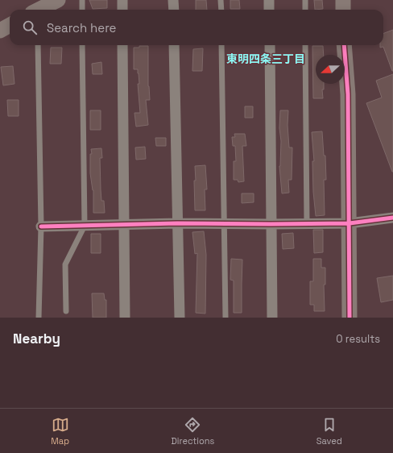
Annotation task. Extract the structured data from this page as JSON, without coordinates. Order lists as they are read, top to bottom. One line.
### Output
{"districts":["東明四条三丁目"],"north":"left","page":{"search":"Search here","heading":["Nearby","0 results"],"nav":["Map","Directions","Saved"]}}
